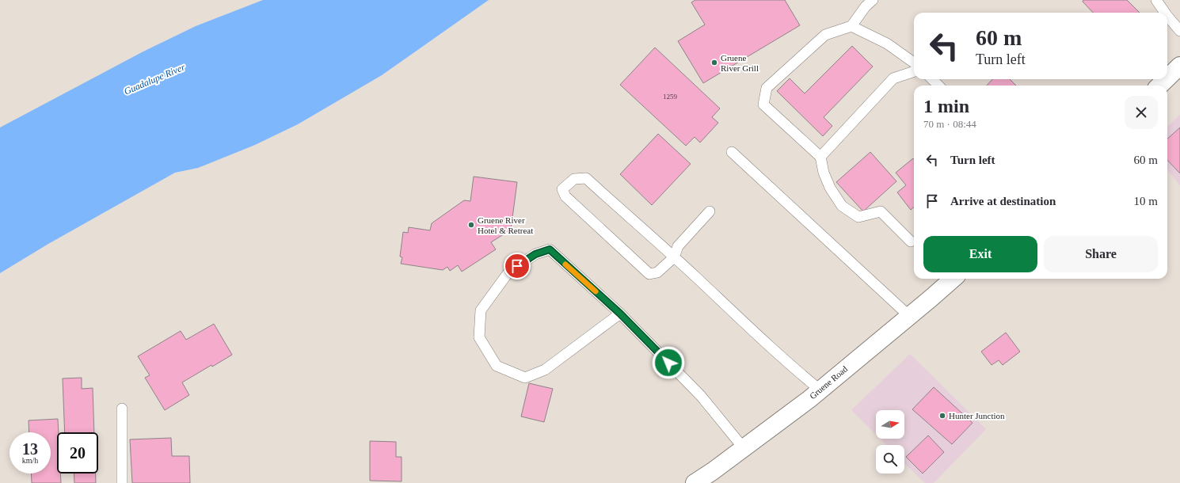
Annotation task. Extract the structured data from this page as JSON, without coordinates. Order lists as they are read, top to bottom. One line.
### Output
{"streets":{"street":["Gruene Road"]},"water":["Guadalupe River"],"places":["Gruene River Grill","Gruene River Hotel & Retreat","Hunter Junction"],"house_numbers":["1259"],"north":"right","page":{"turn":["60 m","Turn left"],"heading":["1 min","70 m · 08:44"],"list":[{"name":"Turn left","value":"60 m"},{"name":"Arrive at destination","value":"10 m"}],"buttons":["Exit","Share"],"speed":"13 km/h","limit":"20"}}
